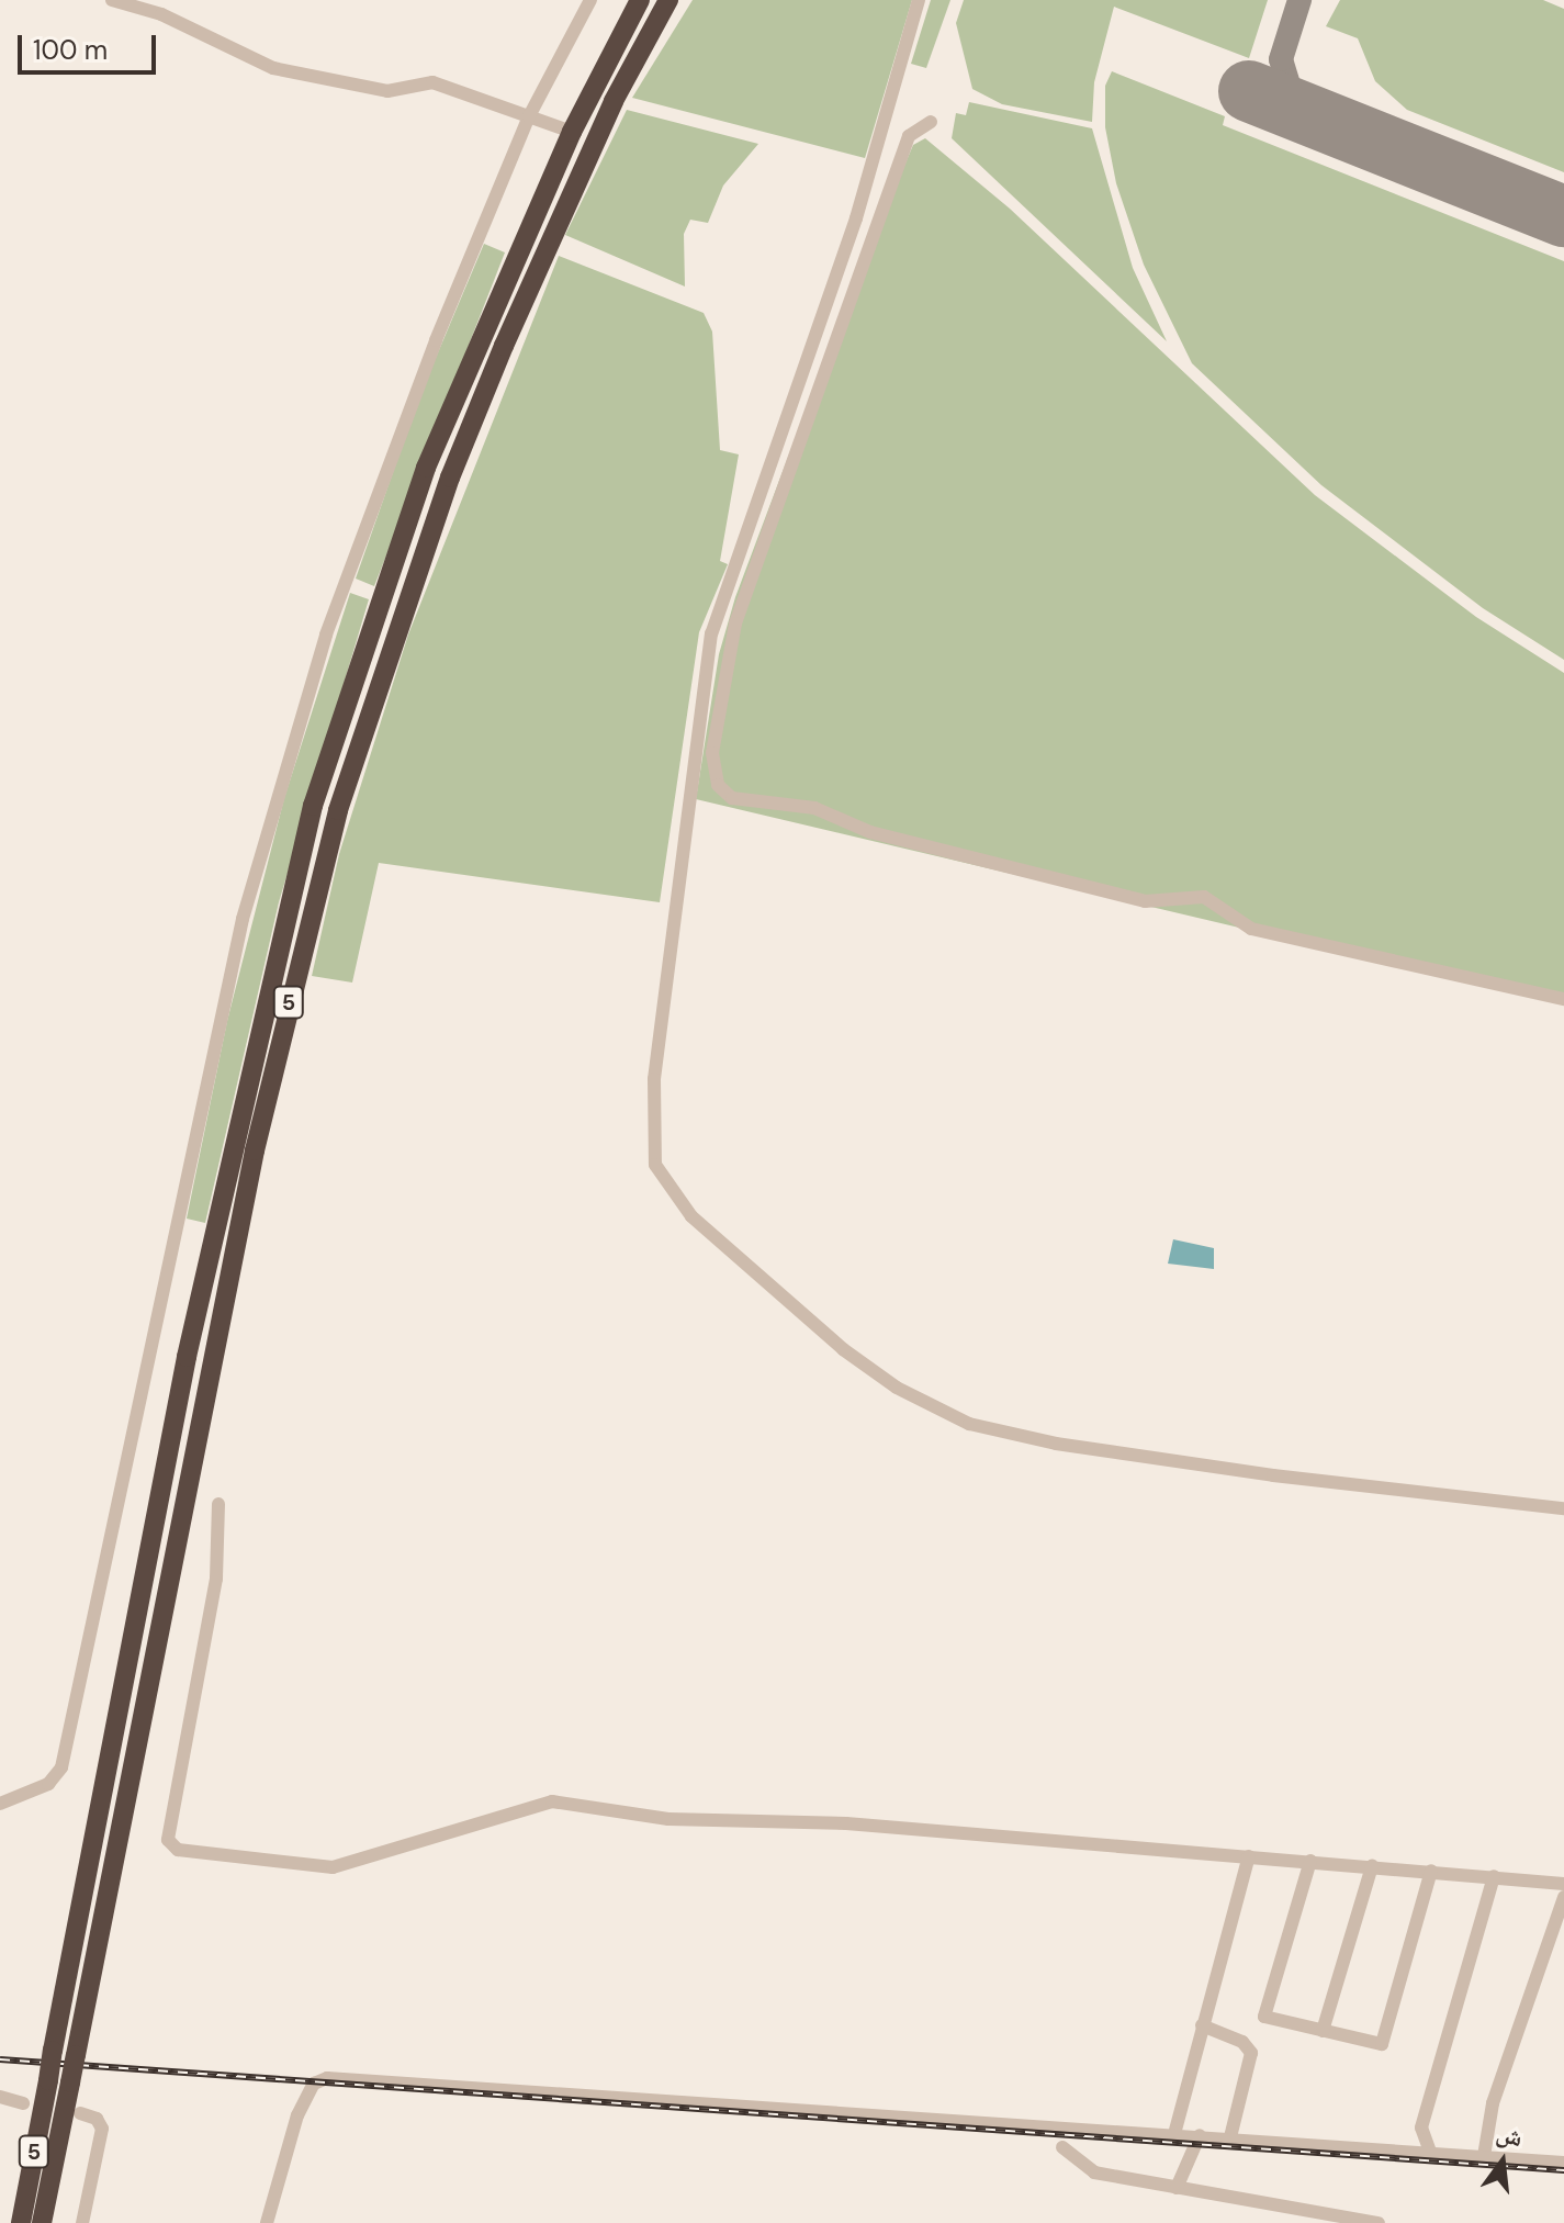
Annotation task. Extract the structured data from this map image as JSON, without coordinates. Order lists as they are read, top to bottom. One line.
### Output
{"streets":{"highway":["5"]},"scale_bar":"100 m","north":"top"}
